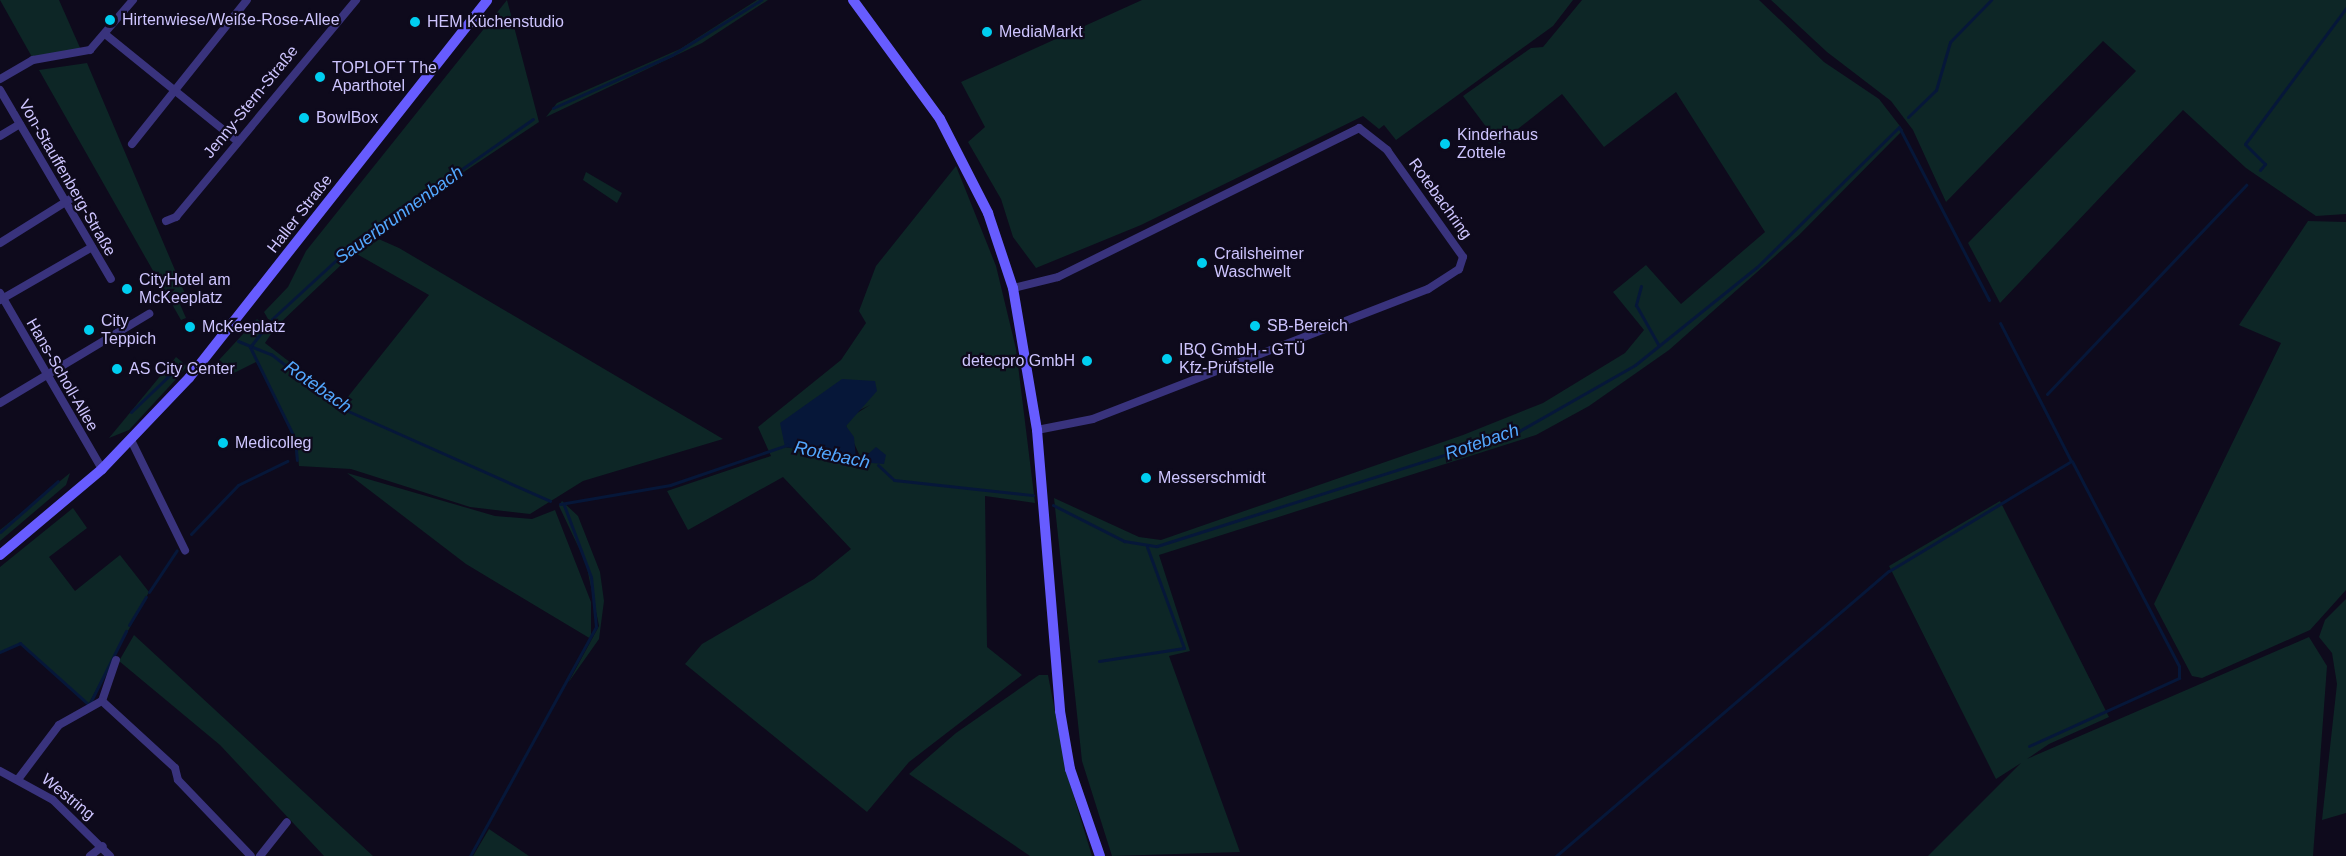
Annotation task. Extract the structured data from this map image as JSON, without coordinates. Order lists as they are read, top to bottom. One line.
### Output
{"streets":{"main road":["Haller Straße"],"street":["Jenny-Stern-Straße","Von-Stauffenberg-Straße","Rotebachring","Hans-Scholl-Allee","Westring"]},"crossings":[["Haller Straße","Hans-Scholl-Allee"]],"water":["Sauerbrunnenbach","Rotebach"],"places":["Hirtenwiese/Weiße-Rose-Allee","HEM Küchenstudio","MediaMarkt","TOPLOFT The Aparthotel","BowlBox","Kinderhaus Zottele","Crailsheimer Waschwelt","CityHotel am McKeeplatz","SB-Bereich","McKeeplatz","City Teppich","IBQ GmbH - GTÜ Kfz-Prüfstelle","detecpro GmbH","AS City Center","Medicolleg","Messerschmidt"]}
